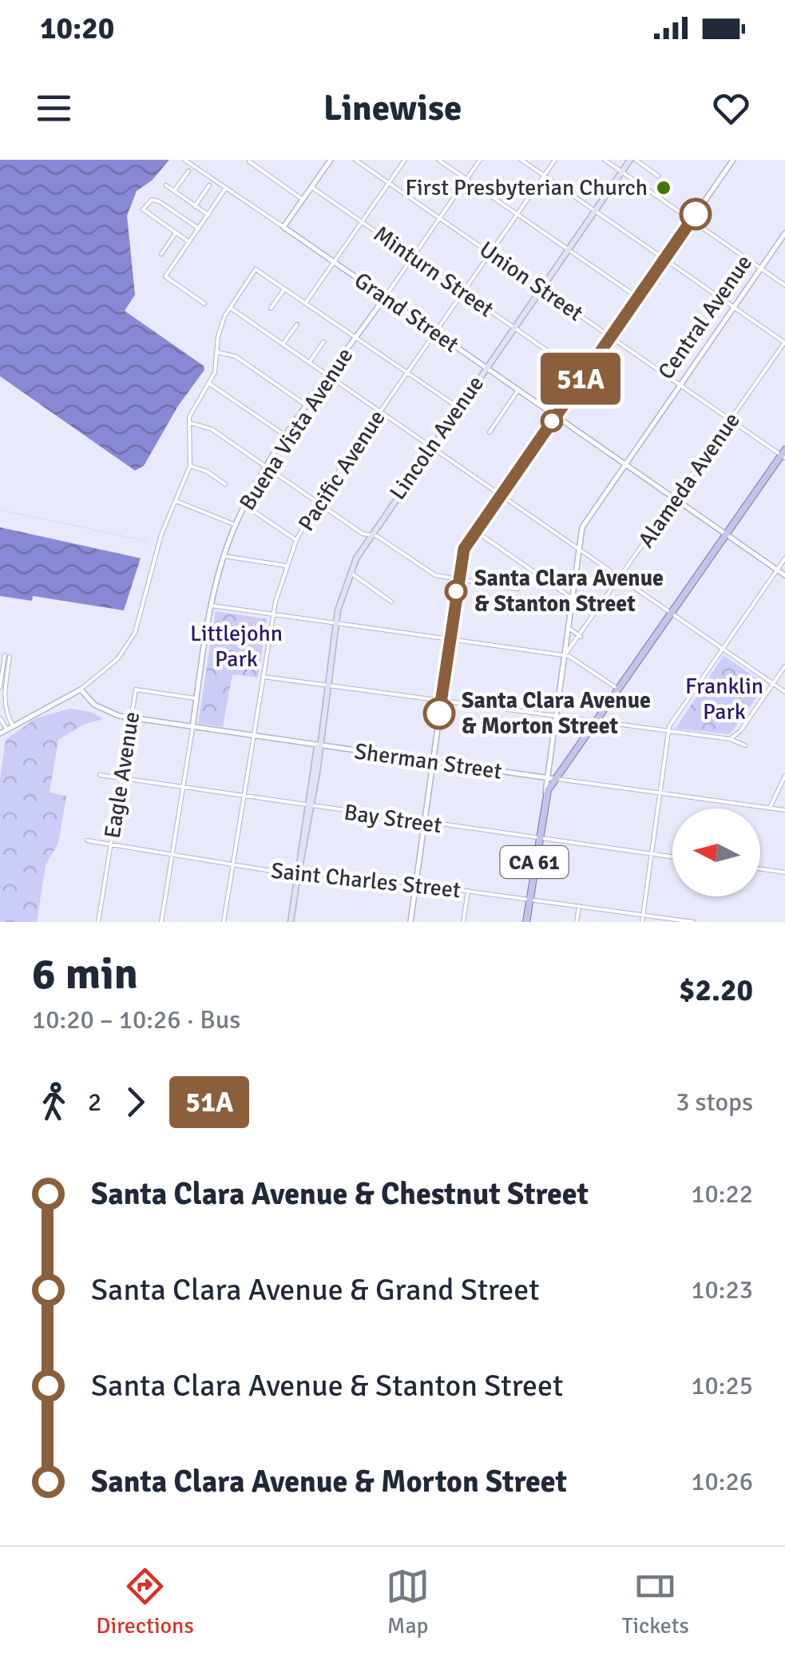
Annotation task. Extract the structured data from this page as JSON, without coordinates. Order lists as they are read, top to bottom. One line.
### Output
{"streets":{"main road":["Central Avenue","Lincoln Avenue","CA 61"],"street":["Minturn Street","Union Street","Grand Street","Buena Vista Avenue","Pacific Avenue","Alameda Avenue","Sherman Street","Eagle Avenue","Bay Street","Saint Charles Street"]},"crossings":[["Minturn Street","Buena Vista Avenue"],["Minturn Street","Lincoln Avenue"],["Minturn Street","Pacific Avenue"],["Union Street","Central Avenue"],["Union Street","Buena Vista Avenue"],["Union Street","Lincoln Avenue"],["Union Street","Pacific Avenue"],["Union Street","Alameda Avenue"],["Union Street","CA 61"],["Grand Street","Central Avenue"],["Grand Street","Buena Vista Avenue"],["Grand Street","Lincoln Avenue"],["Grand Street","Pacific Avenue"],["Grand Street","Alameda Avenue"],["Grand Street","CA 61"],["Central Avenue","Alameda Avenue"],["Central Avenue","Sherman Street"],["Central Avenue","Bay Street"],["Central Avenue","CA 61"],["Central Avenue","Saint Charles Street"],["Buena Vista Avenue","Sherman Street"],["Buena Vista Avenue","Eagle Avenue"],["Buena Vista Avenue","Bay Street"],["Buena Vista Avenue","Saint Charles Street"],["Lincoln Avenue","Sherman Street"],["Lincoln Avenue","Bay Street"],["Lincoln Avenue","Saint Charles Street"],["Pacific Avenue","Sherman Street"],["Pacific Avenue","Bay Street"],["Pacific Avenue","Saint Charles Street"],["Sherman Street","Eagle Avenue"],["Sherman Street","CA 61"],["Eagle Avenue","Bay Street"],["Eagle Avenue","Saint Charles Street"]],"parks":["Littlejohn Park","Franklin Park"],"places":["First Presbyterian Church","Santa Clara Avenue & Stanton Street","Santa Clara Avenue & Morton Street"],"lines":["bus line 51A"],"north":"left","page":{"status":"10:20","header":"Linewise","on_map":"51A","heading":["6 min","10:20 – 10:26 · Bus","$2.20"],"legs":["2","51A","3 stops"],"list":[{"name":"Santa Clara Avenue & Chestnut Street","value":"10:22"},{"name":"Santa Clara Avenue & Grand Street","value":"10:23"},{"name":"Santa Clara Avenue & Stanton Street","value":"10:25"},{"name":"Santa Clara Avenue & Morton Street","value":"10:26"}],"tabs":["Directions","Map","Tickets"]}}
